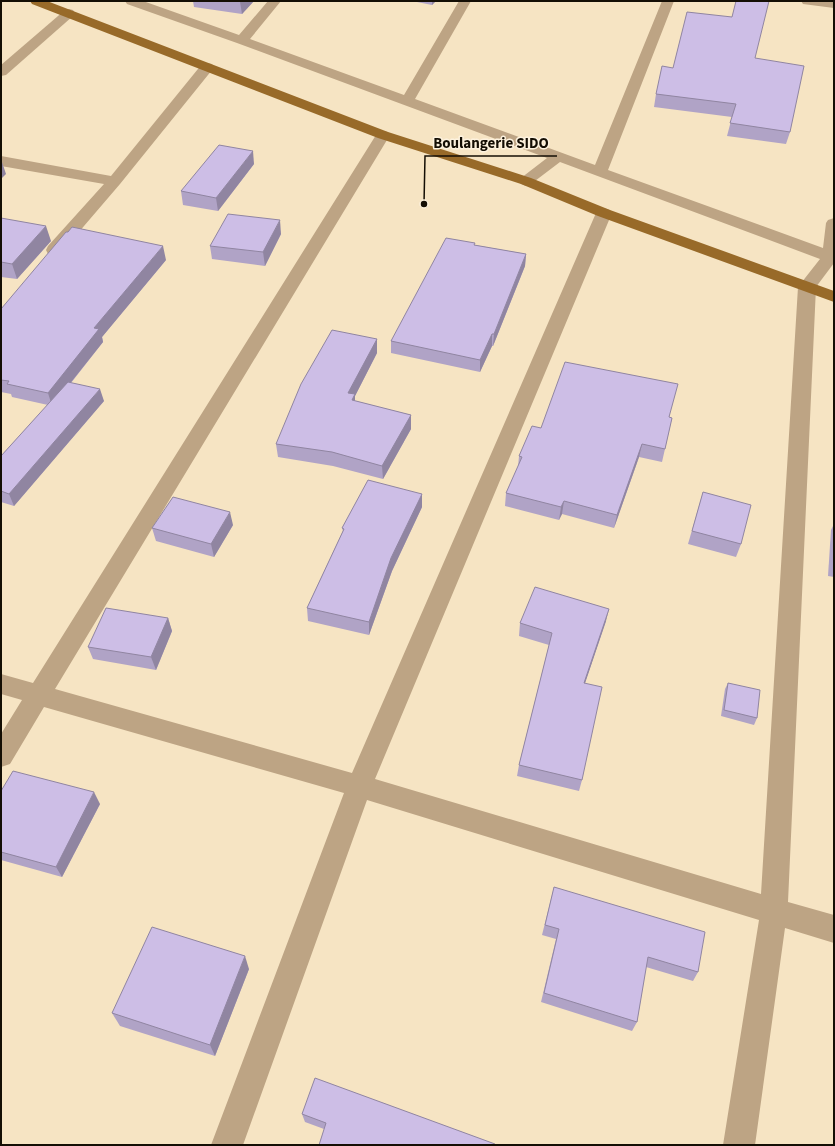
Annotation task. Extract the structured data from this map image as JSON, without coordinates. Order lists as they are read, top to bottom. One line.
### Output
{"places":["Boulangerie SIDO"]}
